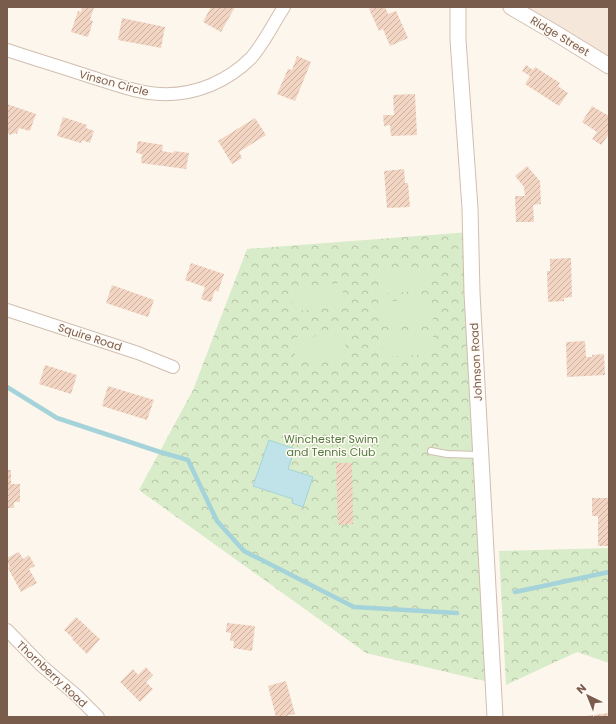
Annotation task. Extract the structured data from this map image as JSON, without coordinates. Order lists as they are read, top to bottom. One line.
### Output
{"streets":{"street":["Ridge Street","Vinson Circle","Squire Road","Johnson Road","Thornberry Road"]},"parks":["Winchester Swim and Tennis Club"],"north":"top left"}
